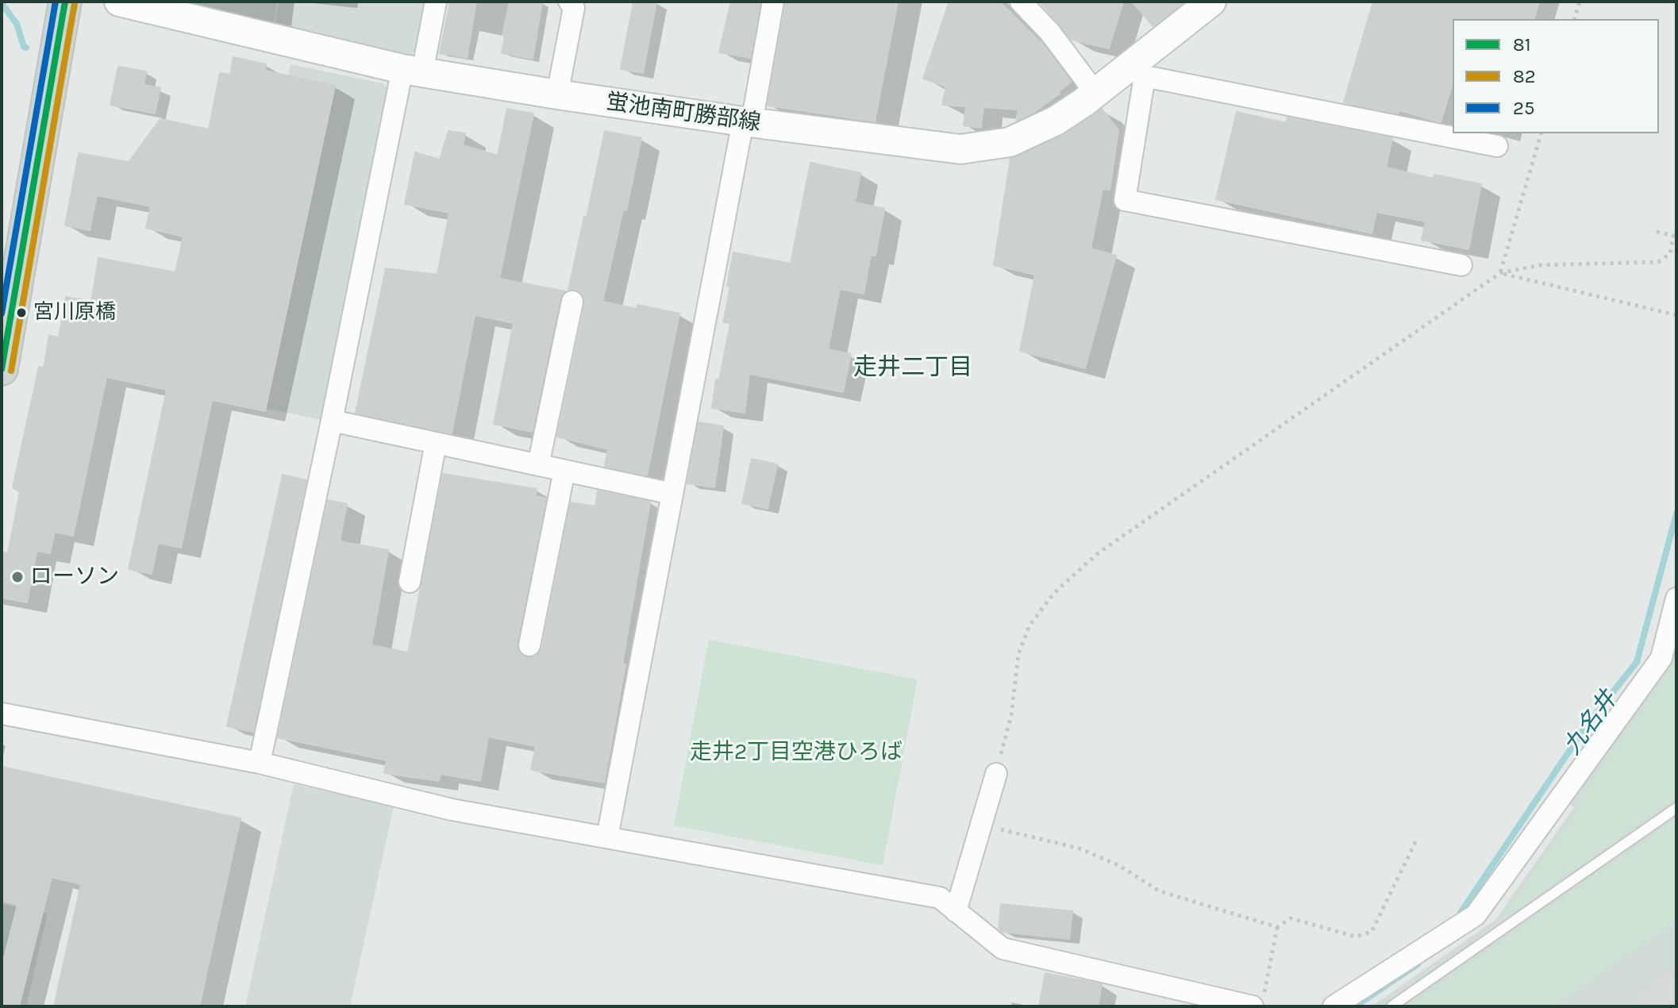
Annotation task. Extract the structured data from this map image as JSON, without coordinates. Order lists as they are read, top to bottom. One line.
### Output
{"streets":{"street":["蛍池南町勝部線"]},"districts":["走井二丁目"],"water":["九名井"],"parks":["走井2丁目空港ひろば"],"places":["宮川原橋","ローソン"],"lines":["transit line 81","transit line 25","transit line 82"],"legend":["81","82","25"]}
